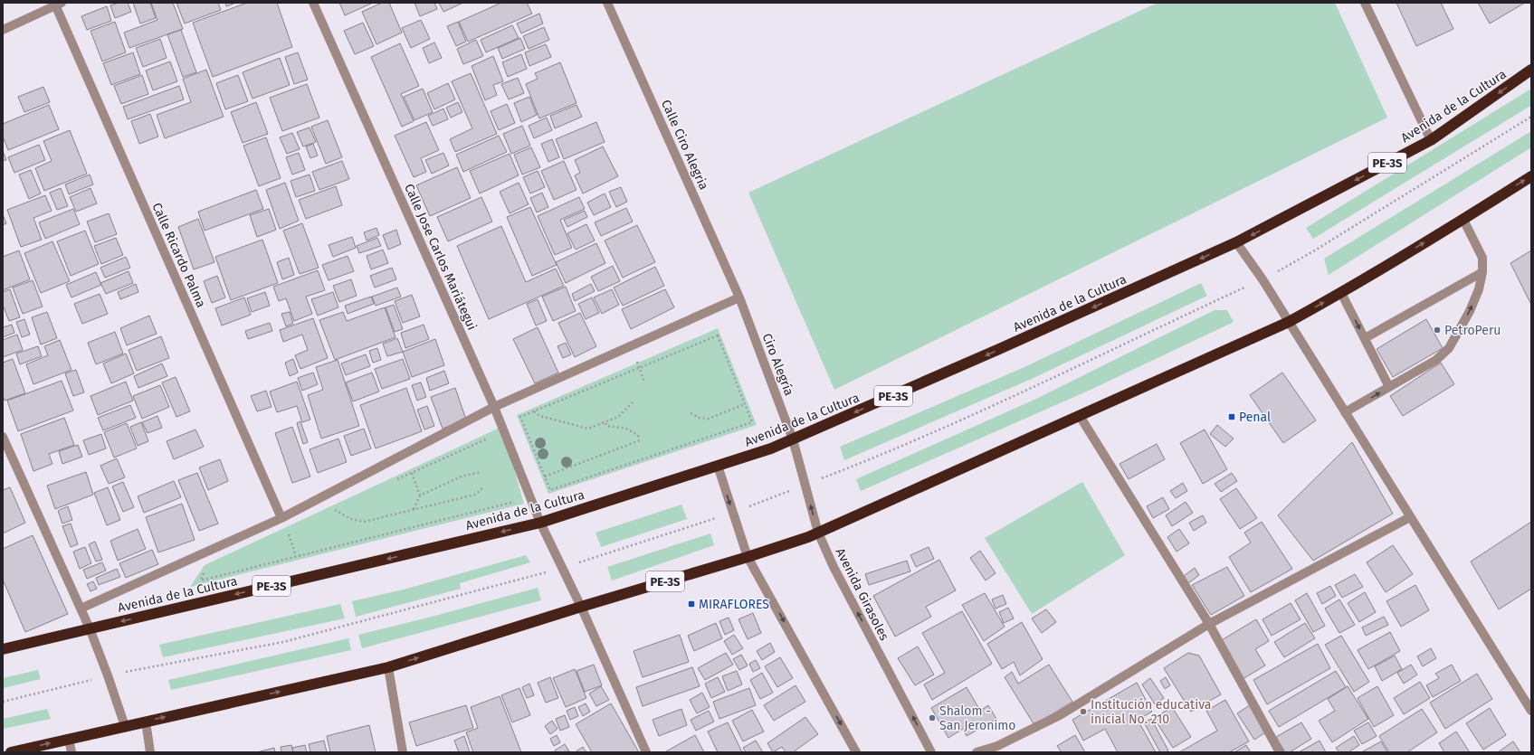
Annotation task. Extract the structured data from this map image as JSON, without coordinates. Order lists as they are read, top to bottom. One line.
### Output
{"streets":{"highway":["Avenida de la Cultura","PE-3S"],"street":["Calle Ciro Alegria","Calle Ricardo Palma","Calle Jose Carlos Mariátegui","Ciro Alegría","Avenida Girasoles"]},"crossings":[["Avenida de la Cultura","Calle Jose Carlos Mariátegui"],["Avenida de la Cultura","Ciro Alegría"],["Avenida de la Cultura","Avenida Girasoles"],["Calle Ciro Alegria","Ciro Alegría"],["PE-3S","Calle Jose Carlos Mariátegui"],["PE-3S","Avenida Girasoles"],["Ciro Alegría","Avenida Girasoles"]],"places":{"other":["PetroPeru","Institución educativa inicial No. 210","Shalom - San Jeronimo"],"transit":["Penal","MIRAFLORES"]}}
